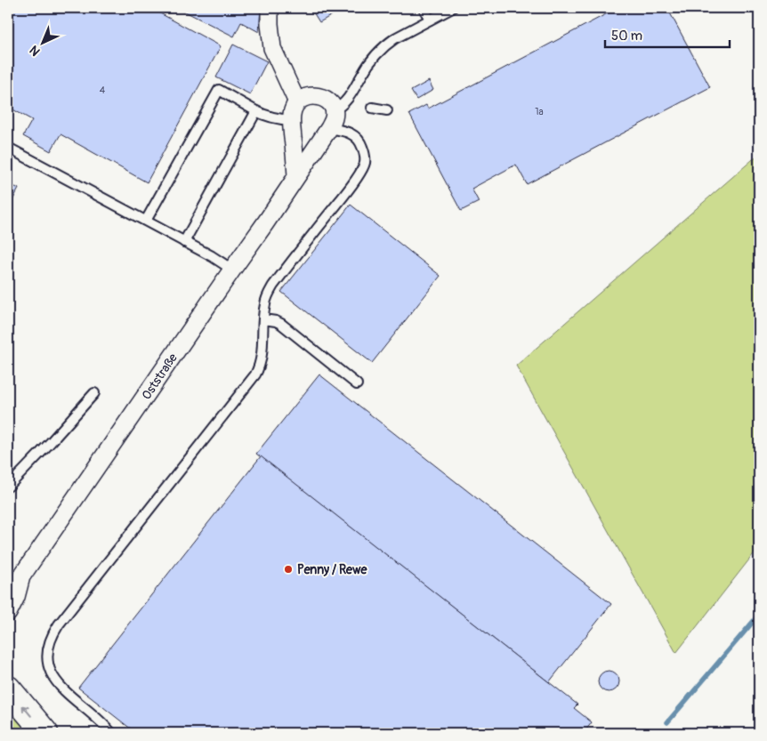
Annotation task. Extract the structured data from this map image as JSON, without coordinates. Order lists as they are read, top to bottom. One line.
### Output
{"streets":{"street":["Oststraße"]},"places":["Penny / Rewe"],"house_numbers":["4","1a"],"scale_bar":"50 m","north":"bottom left"}
